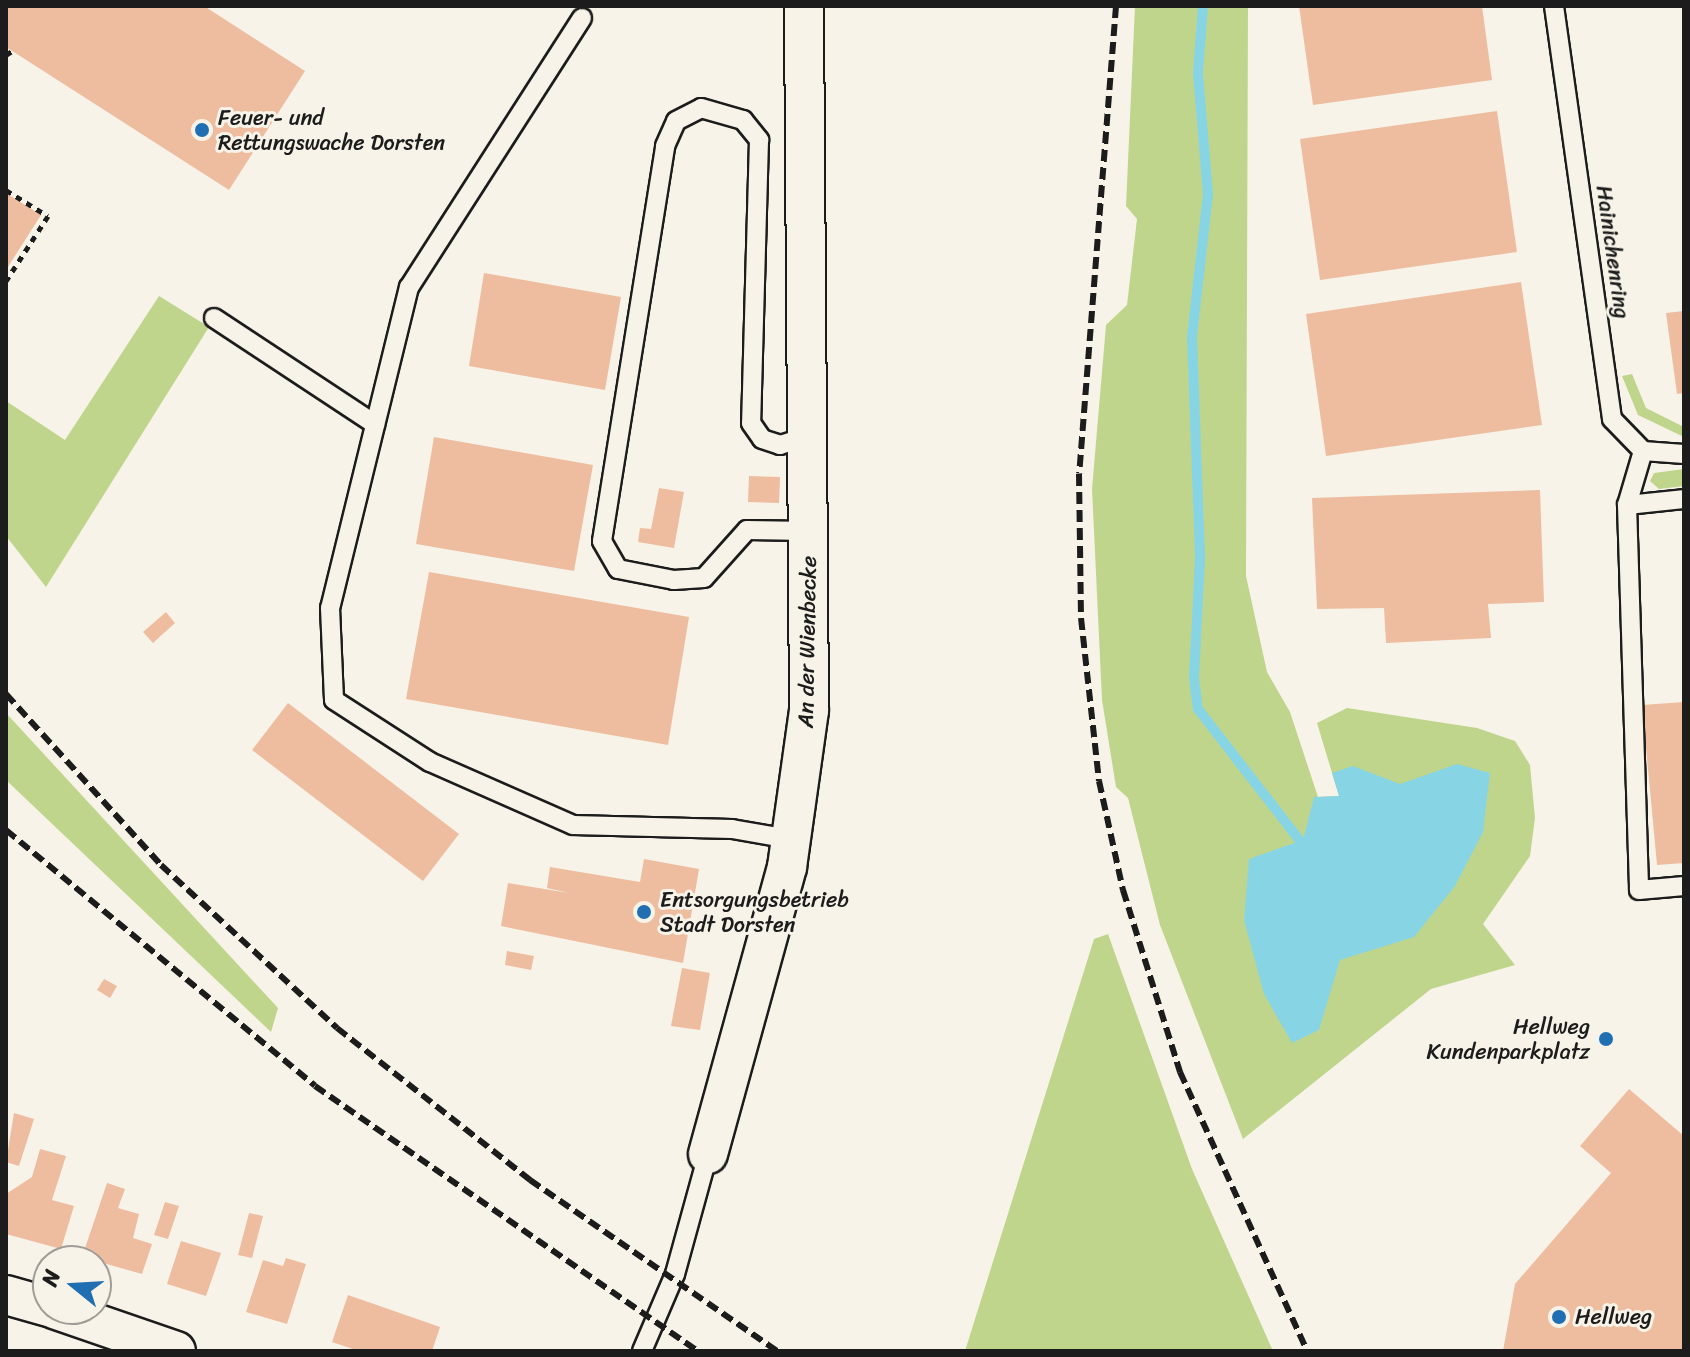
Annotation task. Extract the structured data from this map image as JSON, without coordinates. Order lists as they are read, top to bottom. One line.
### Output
{"streets":{"street":["An der Wienbecke"],"lane":["Hainichenring"]},"places":["Feuer- und Rettungswache Dorsten","Entsorgungsbetrieb Stadt Dorsten","Hellweg Kundenparkplatz","Hellweg"],"north":"left"}
